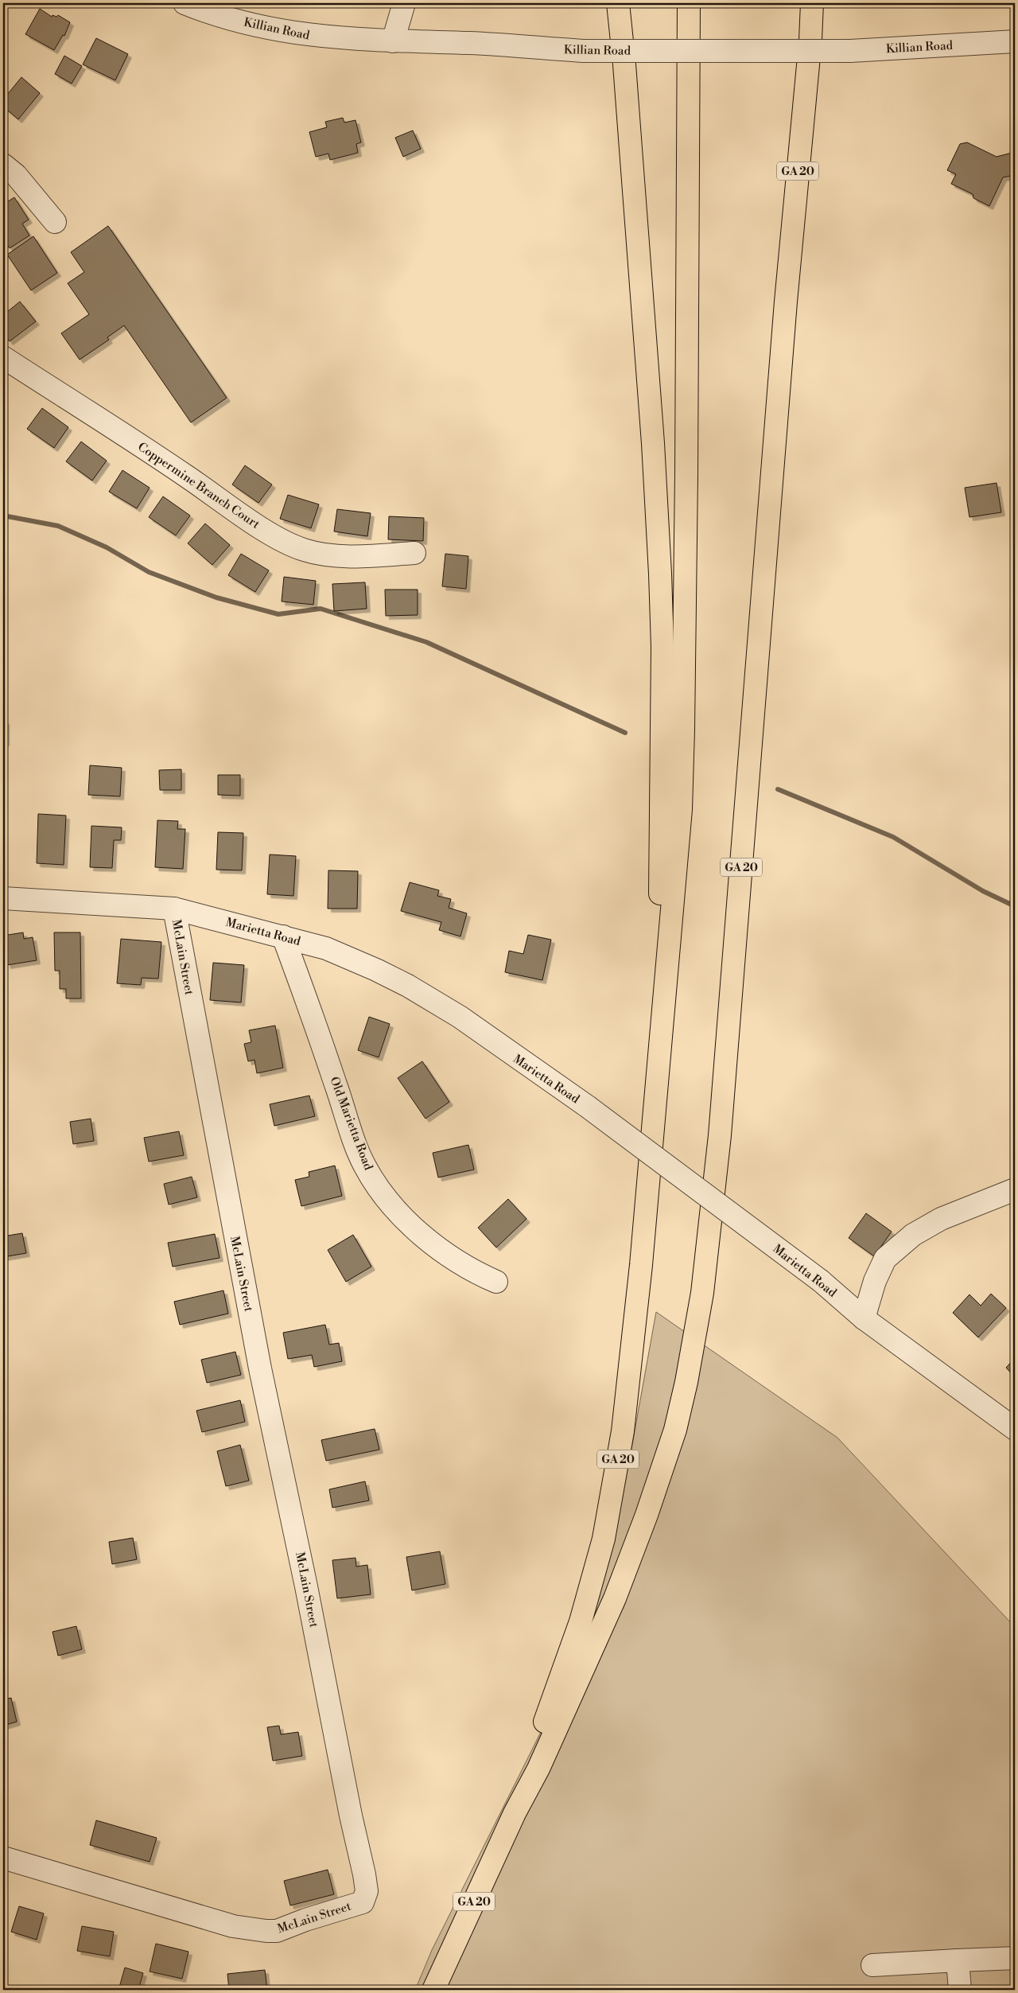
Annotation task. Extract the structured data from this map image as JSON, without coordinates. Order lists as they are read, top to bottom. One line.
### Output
{"streets":{"highway":["GA 20"],"street":["Killian Road","Coppermine Branch Court","Marietta Road","McLain Street","Old Marietta Road"]},"crossings":[["Marietta Road","McLain Street"],["Marietta Road","Old Marietta Road"]]}
